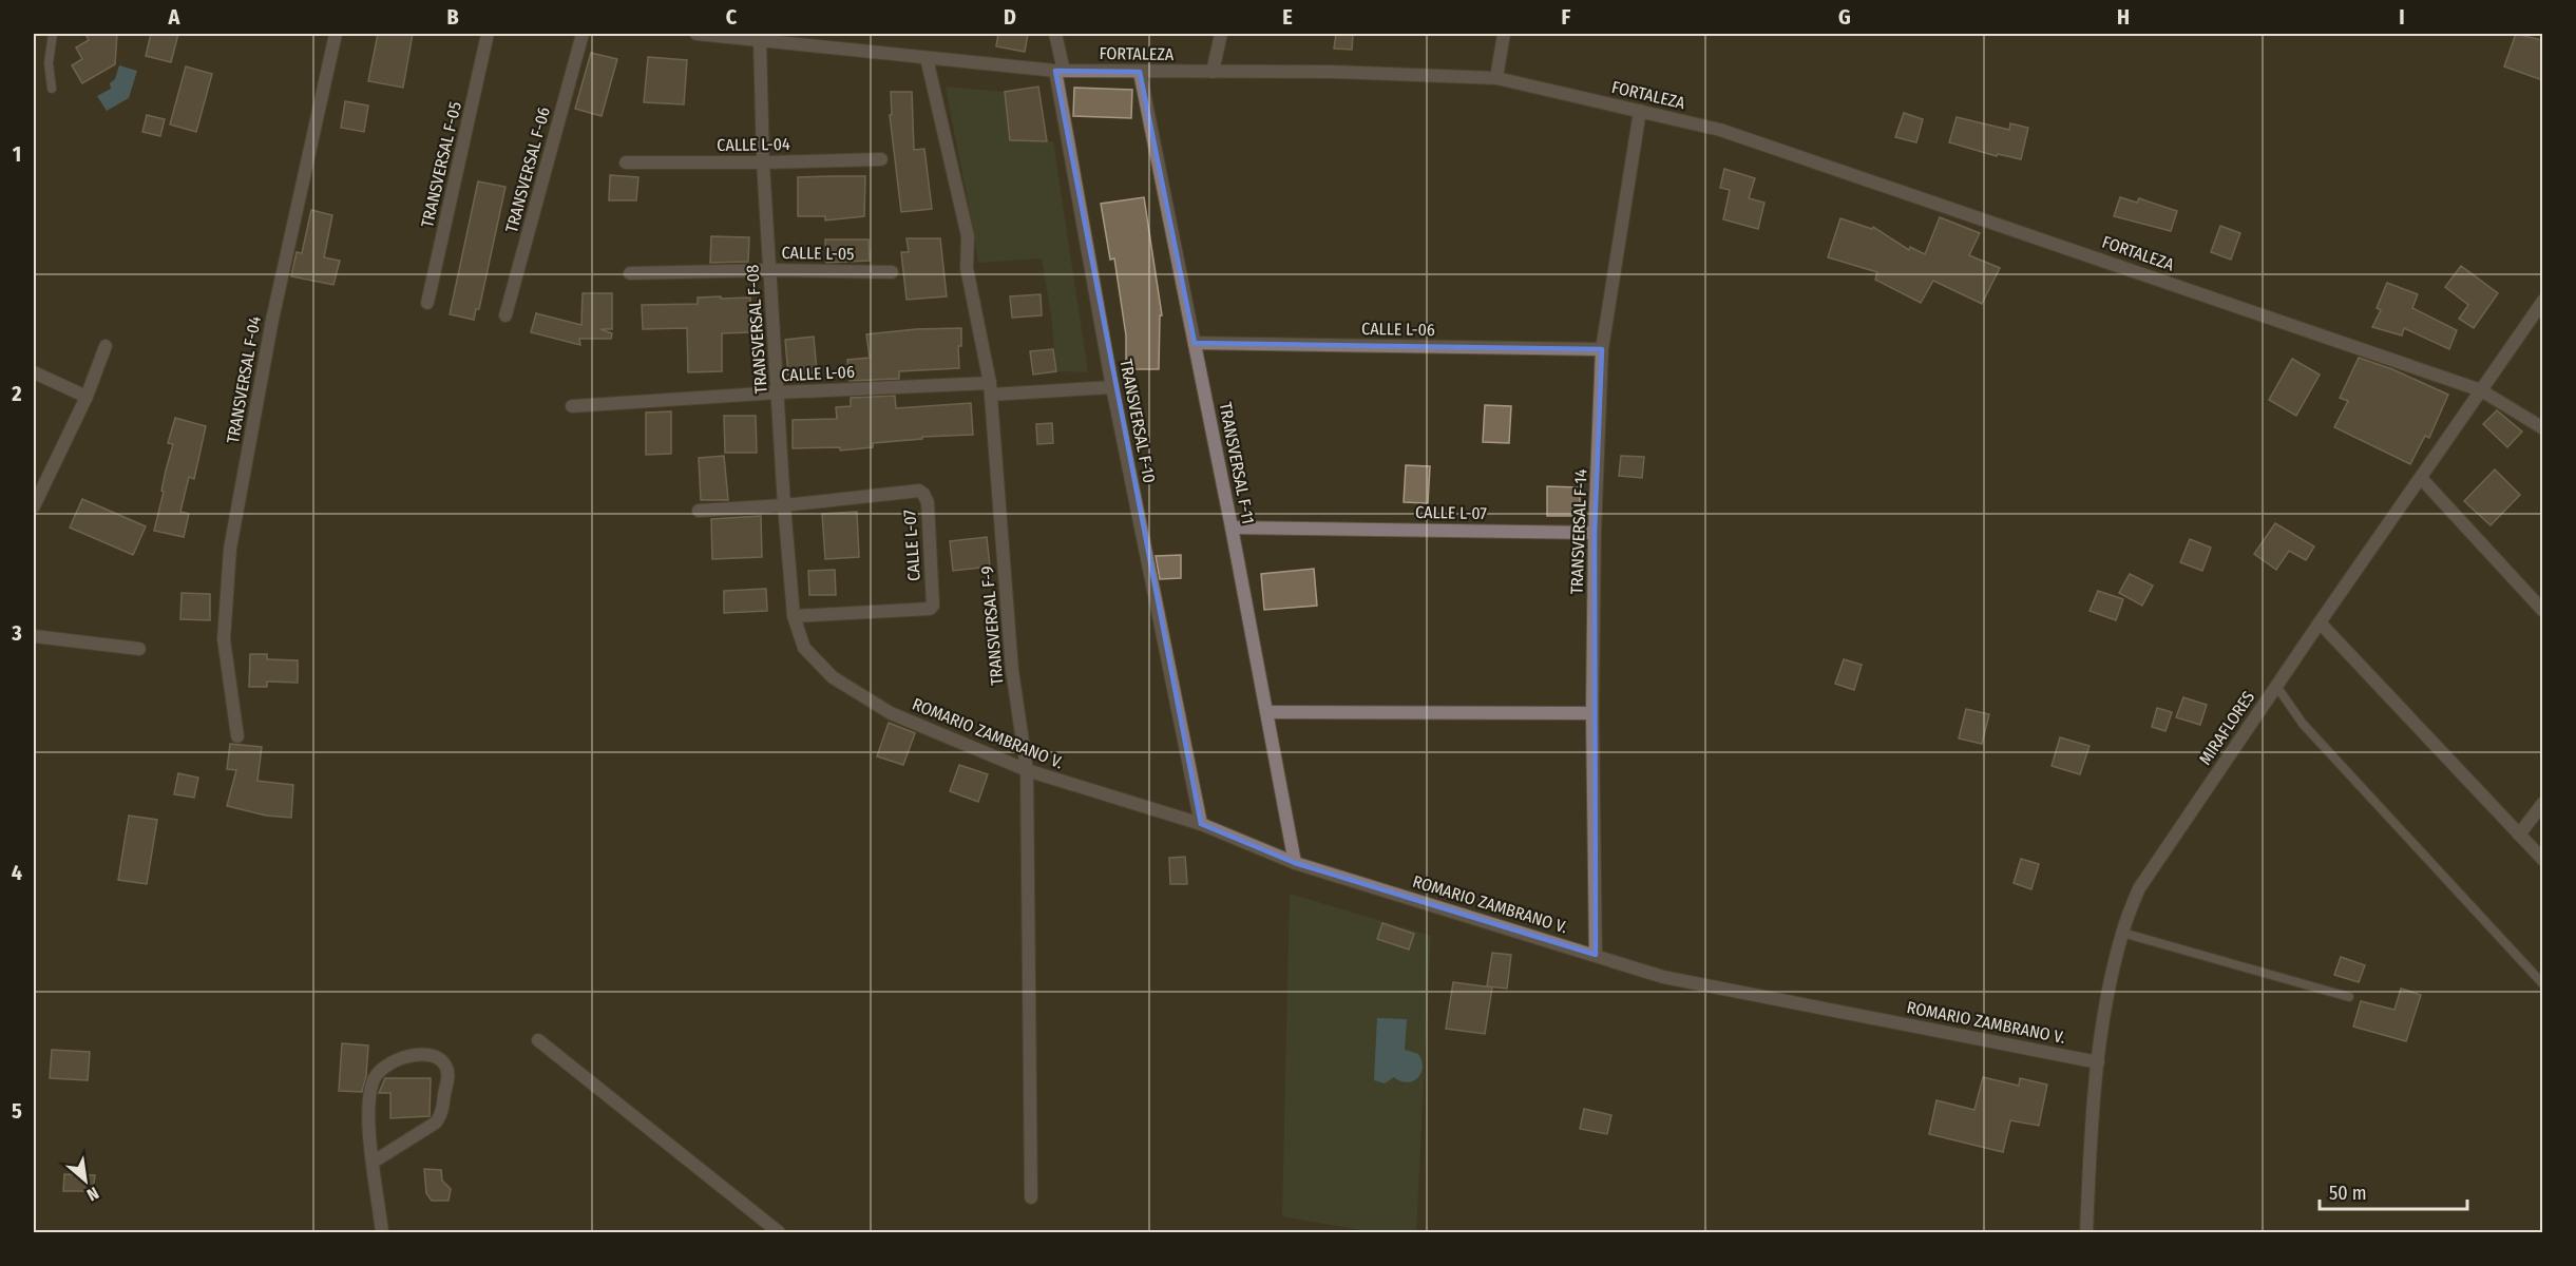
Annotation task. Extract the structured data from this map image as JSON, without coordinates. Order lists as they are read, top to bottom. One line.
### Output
{"streets":{"street":["FORTALEZA","CALLE L-04","TRANSVERSAL F-05","TRANSVERSAL F-06","CALLE L-05","TRANSVERSAL F-08","CALLE L-06","TRANSVERSAL F-04","TRANSVERSAL F-10","TRANSVERSAL F-11","CALLE L-07","TRANSVERSAL F-14","TRANSVERSAL F-9","MIRAFLORES","ROMARIO ZAMBRANO V."]},"crossings":[["FORTALEZA","TRANSVERSAL F-08"],["FORTALEZA","TRANSVERSAL F-10"],["FORTALEZA","TRANSVERSAL F-11"],["FORTALEZA","TRANSVERSAL F-14"],["FORTALEZA","TRANSVERSAL F-9"],["FORTALEZA","MIRAFLORES"],["CALLE L-04","TRANSVERSAL F-08"],["CALLE L-05","TRANSVERSAL F-08"],["TRANSVERSAL F-08","CALLE L-06"],["TRANSVERSAL F-08","CALLE L-07"],["TRANSVERSAL F-08","ROMARIO ZAMBRANO V."],["CALLE L-06","TRANSVERSAL F-10"],["CALLE L-06","TRANSVERSAL F-11"],["CALLE L-06","TRANSVERSAL F-14"],["CALLE L-06","TRANSVERSAL F-9"],["TRANSVERSAL F-10","ROMARIO ZAMBRANO V."],["TRANSVERSAL F-11","CALLE L-07"],["TRANSVERSAL F-11","ROMARIO ZAMBRANO V."],["CALLE L-07","TRANSVERSAL F-14"],["CALLE L-07","ROMARIO ZAMBRANO V."],["TRANSVERSAL F-14","ROMARIO ZAMBRANO V."],["TRANSVERSAL F-9","ROMARIO ZAMBRANO V."],["MIRAFLORES","ROMARIO ZAMBRANO V."]],"scale_bar":"50 m","north":"bottom right","grid":{"columns":["A","B","C","D","E","F","G","H","I"],"rows":["1","2","3","4","5"]}}
